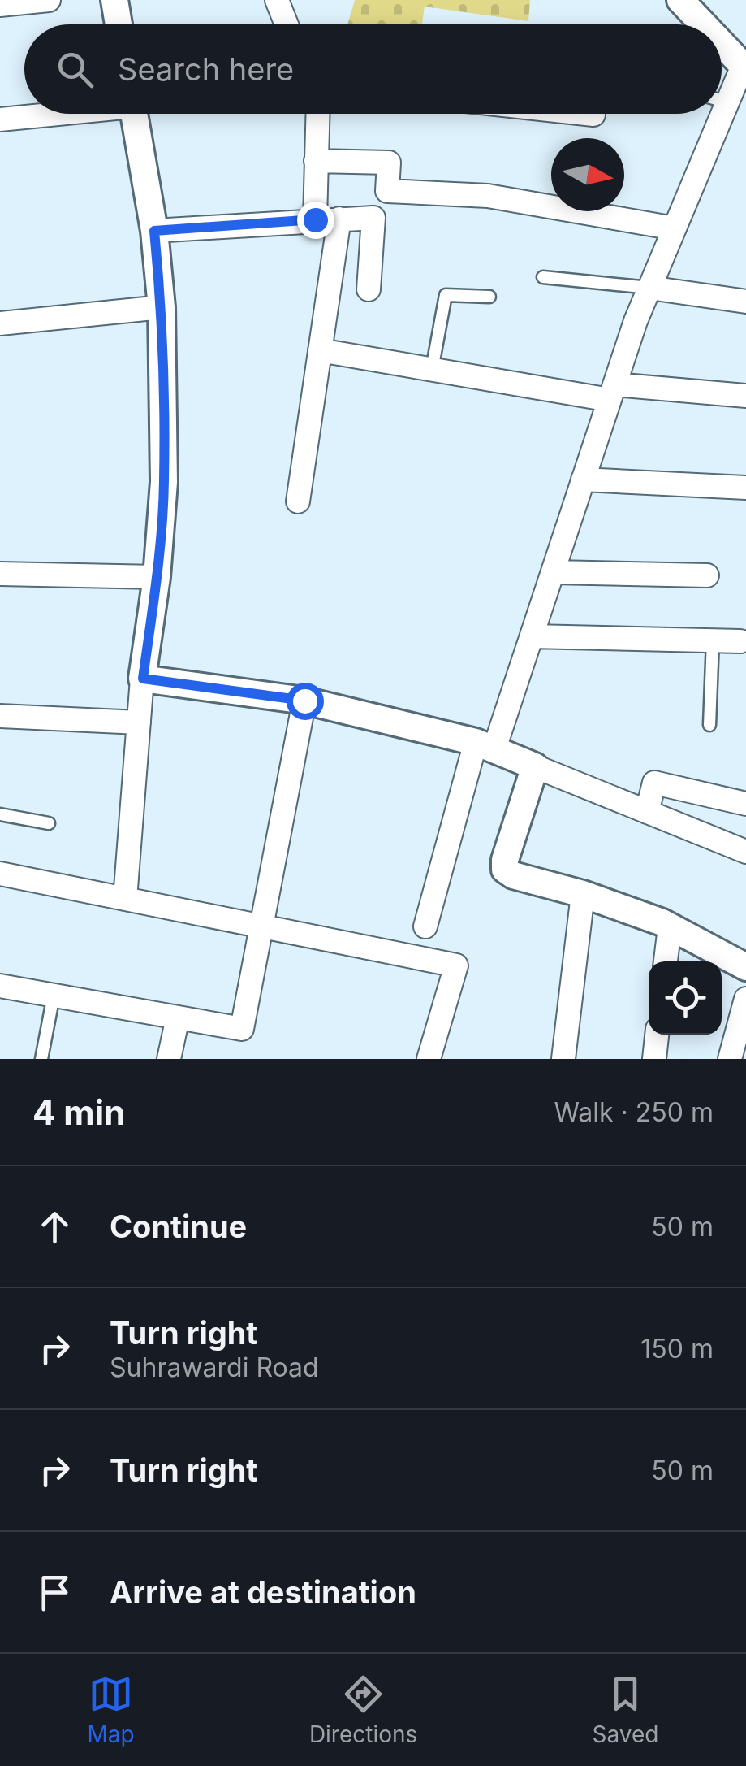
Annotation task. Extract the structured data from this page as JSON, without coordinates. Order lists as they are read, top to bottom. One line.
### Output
{"north":"right","page":{"search":"Search here","heading":["4 min","Walk · 250 m"],"list":[["Continue","50 m"],["Turn right","Suhrawardi Road","150 m"],["Turn right","50 m"],"Arrive at destination"],"nav":["Map","Directions","Saved"]}}
